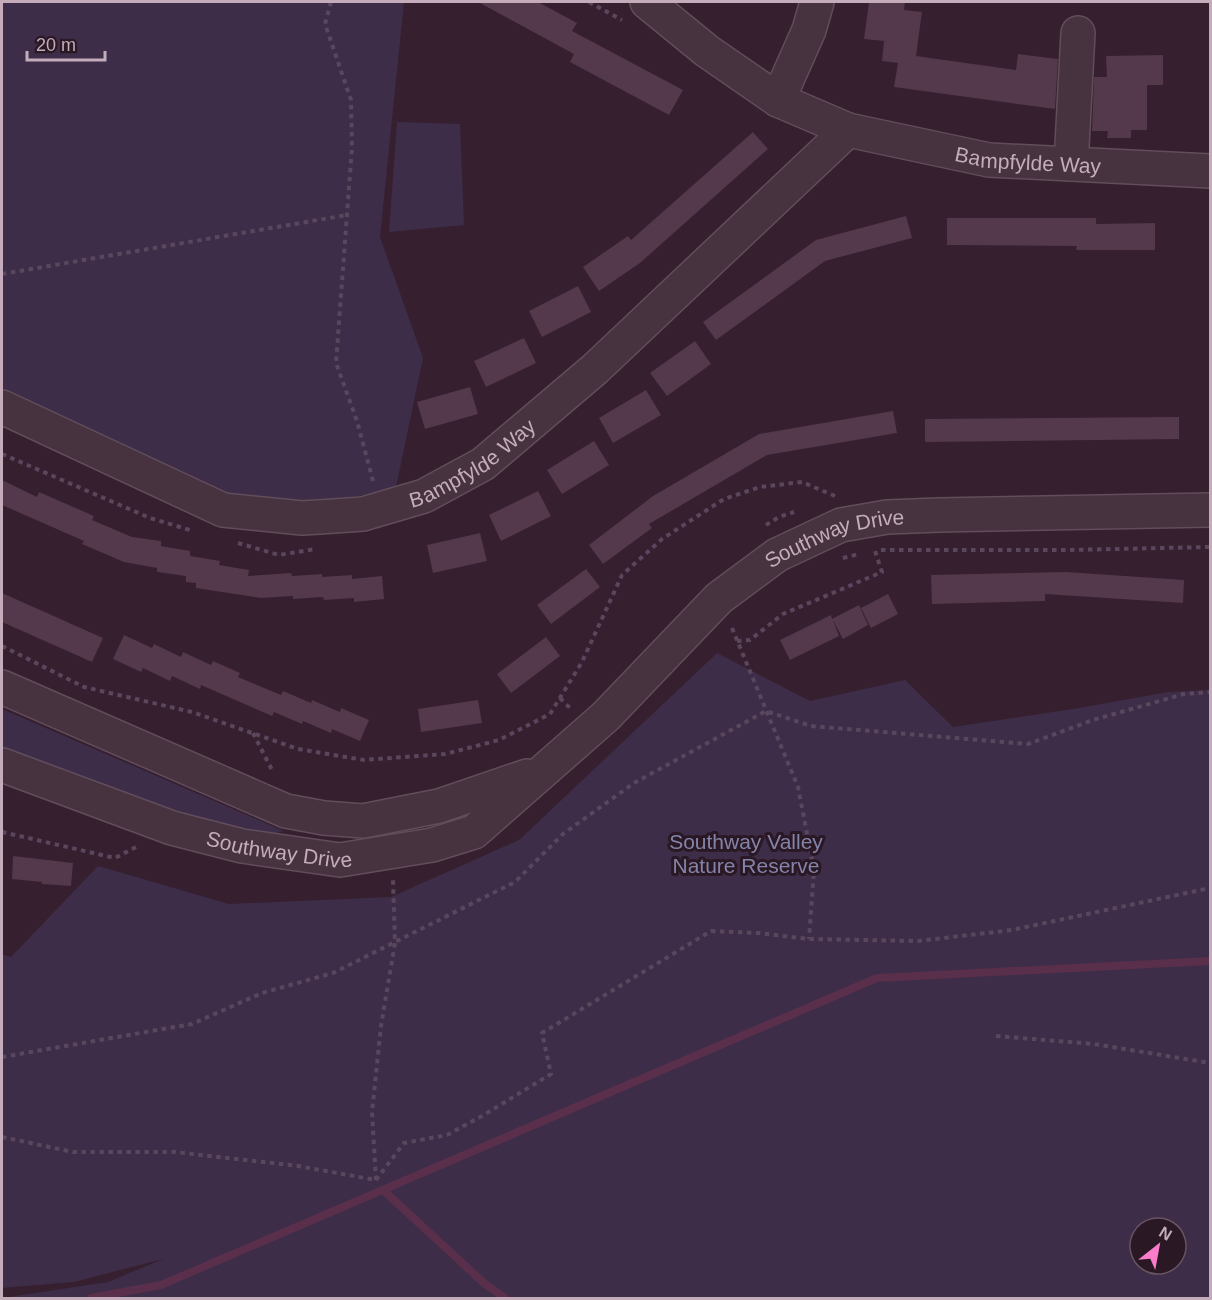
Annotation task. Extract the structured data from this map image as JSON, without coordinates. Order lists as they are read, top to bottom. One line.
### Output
{"streets":{"street":["Bampfylde Way","Southway Drive"]},"parks":["Southway Valley Nature Reserve"],"scale_bar":"20 m","north":"top right"}
